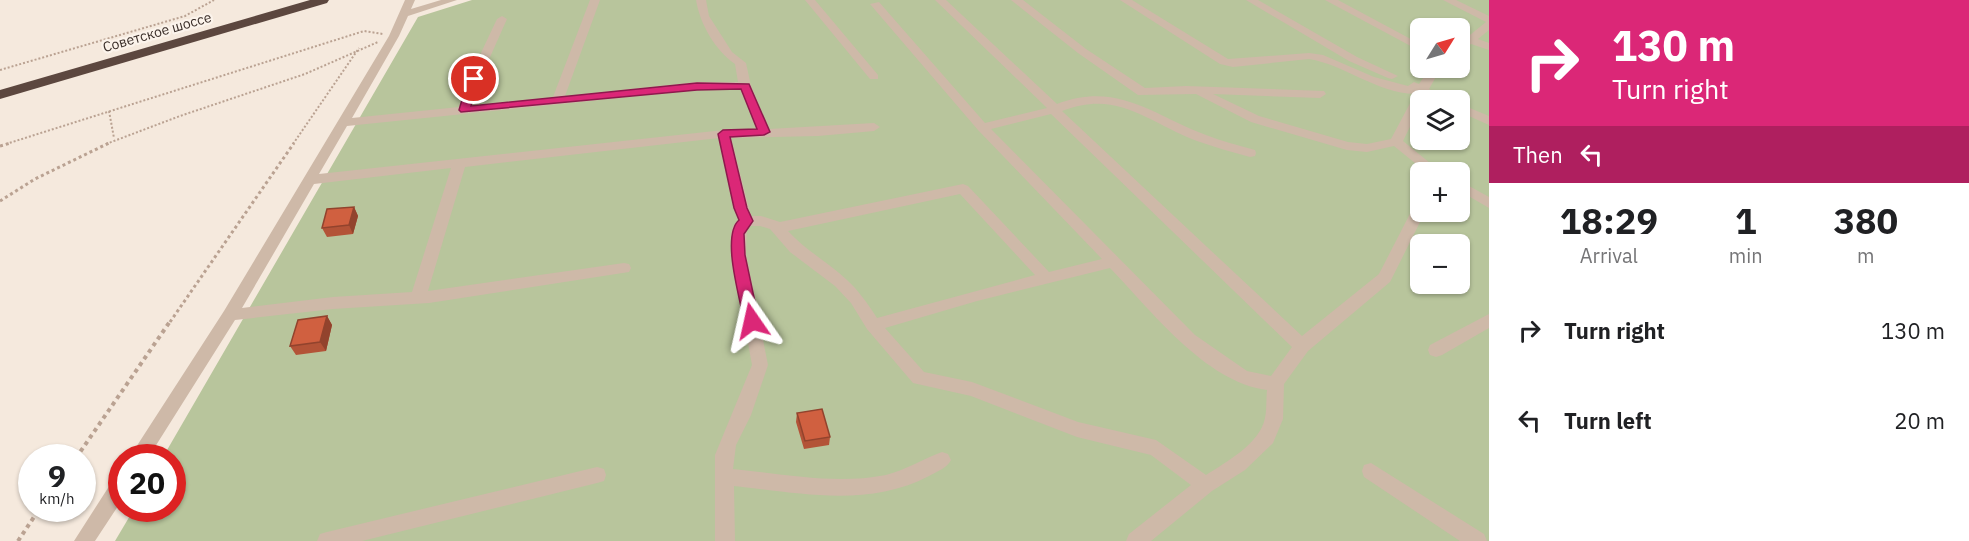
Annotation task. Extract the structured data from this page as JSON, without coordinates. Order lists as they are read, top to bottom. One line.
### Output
{"streets":{"highway":["Советское шоссе"]},"north":"top right","page":{"turn":["130 m","Turn right"],"map_buttons":["+","−"],"then":"Then","eta":["18:29","Arrival","1","min","380","m"],"list":[{"name":"Turn right","value":"130 m"},{"name":"Turn left","value":"20 m"}],"speed":"9 km/h","limit":"20"}}
